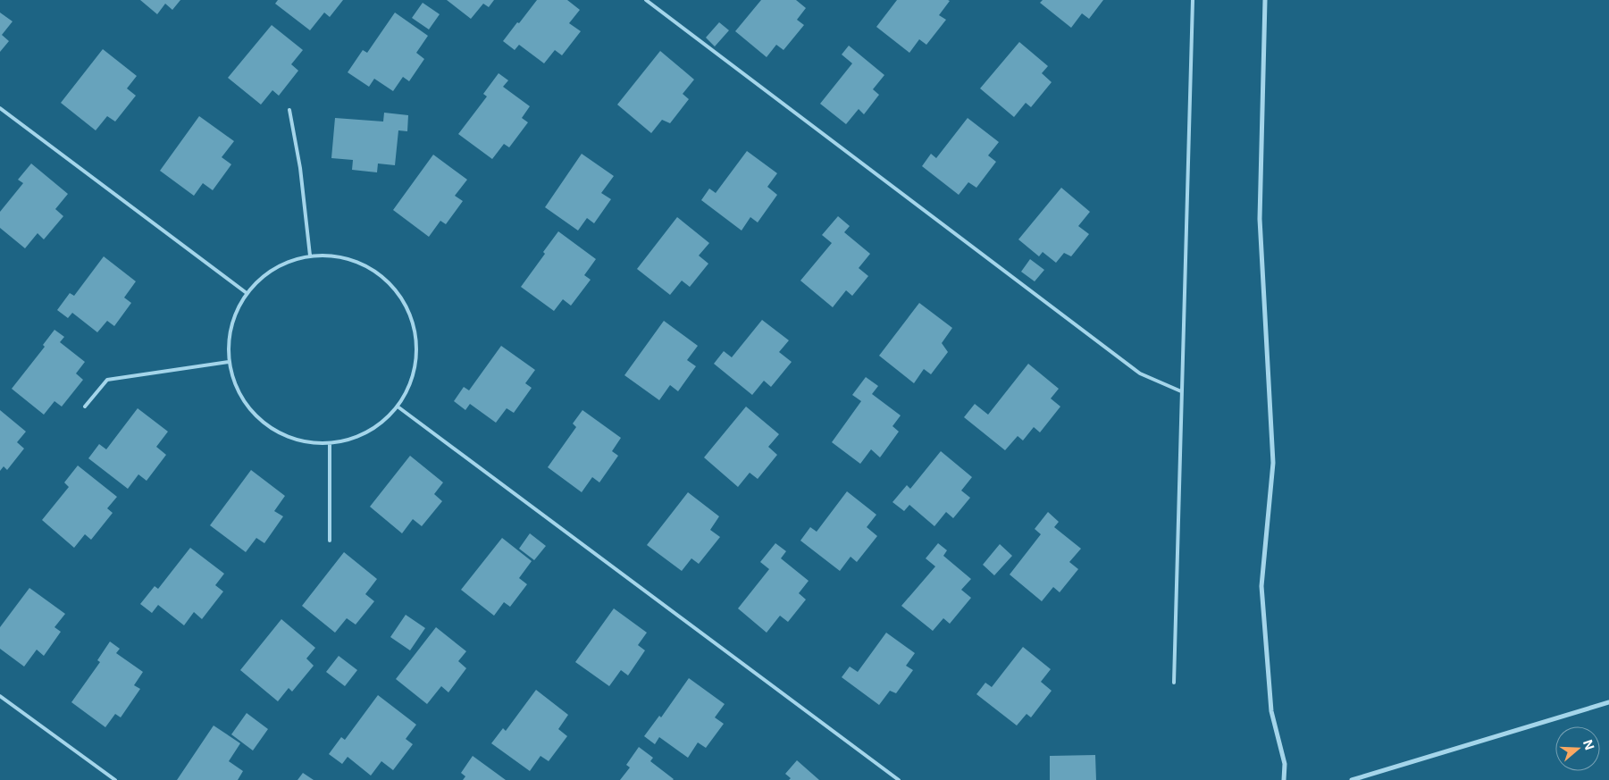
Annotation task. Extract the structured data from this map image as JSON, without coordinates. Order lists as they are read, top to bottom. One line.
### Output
{"north":"right"}
